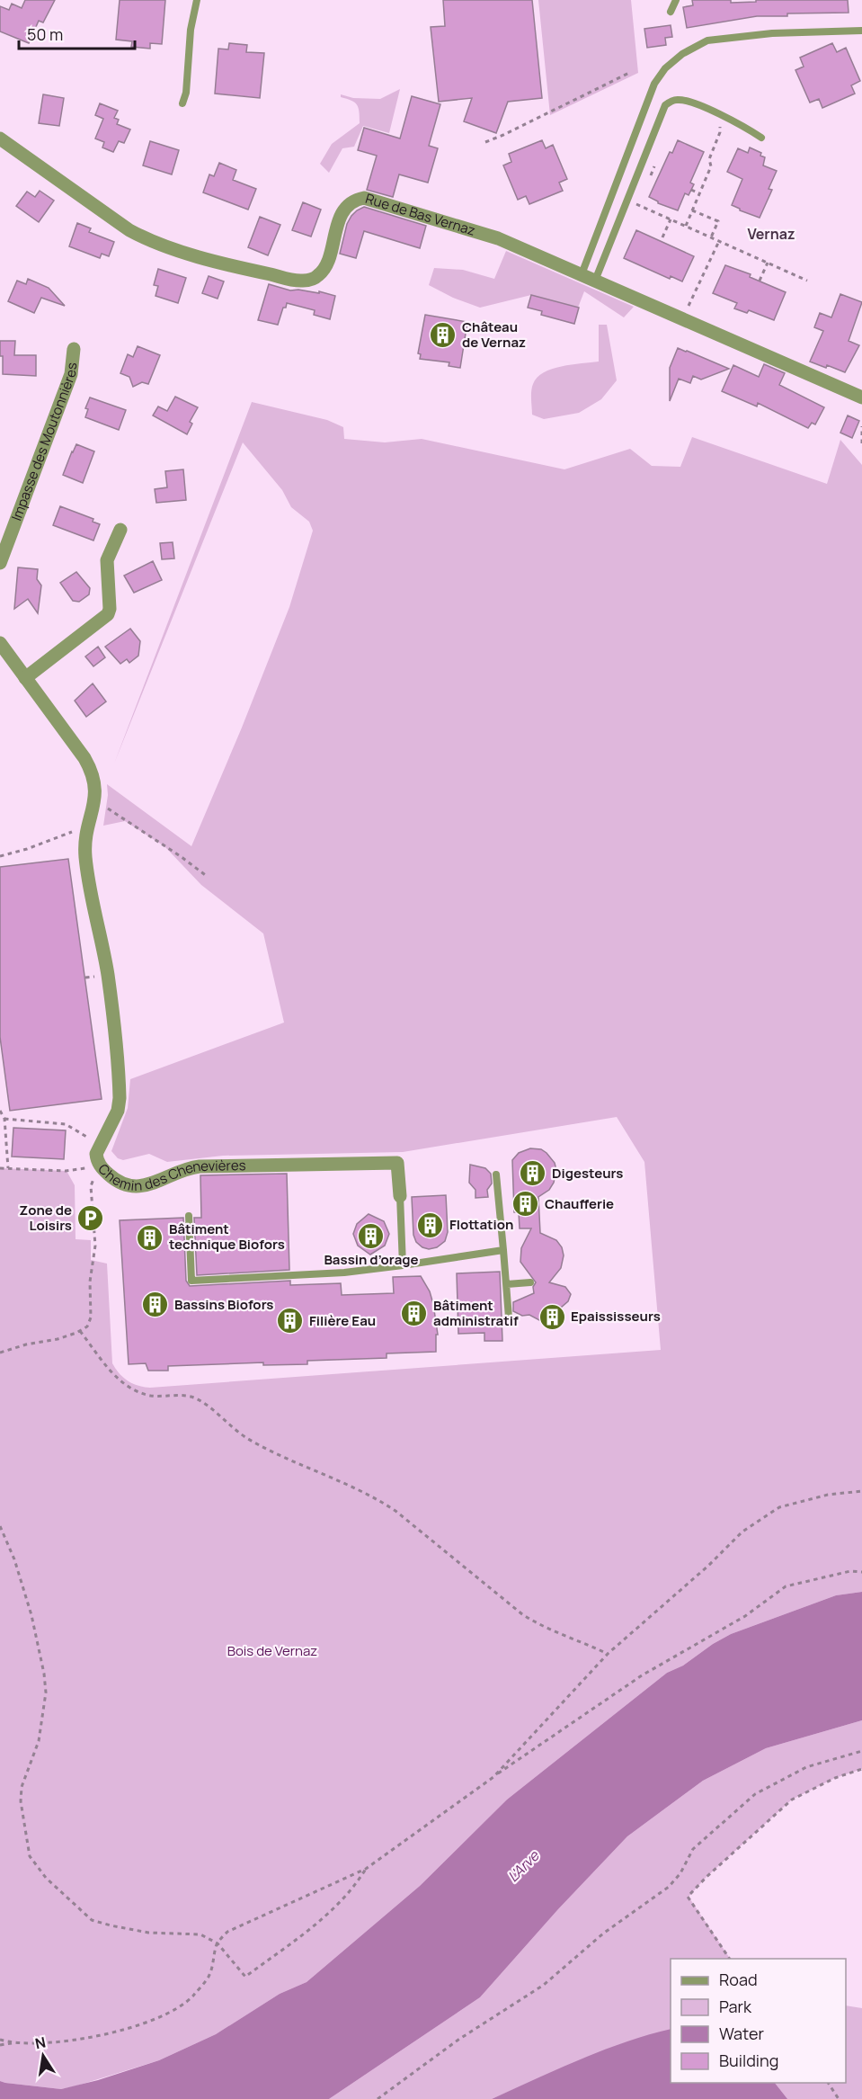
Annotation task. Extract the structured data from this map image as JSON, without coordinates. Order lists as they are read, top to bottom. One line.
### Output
{"streets":{"street":["Rue de Bas Vernaz","Impasse des Moutonnières","Chemin des Chenevières"]},"districts":["Vernaz"],"water":["L'Arve"],"parks":["Bois de Vernaz"],"places":{"building":["Château de Vernaz","Digesteurs","Chaufferie","Flottation","Bassin d’orage","Bâtiment technique Biofors","Bassins Biofors","Bâtiment administratif","Epaississeurs","Filière Eau"],"parking":["Zone de Loisirs"]},"legend":["Road","Park","Water","Building"],"scale_bar":"50 m","north":"top"}
